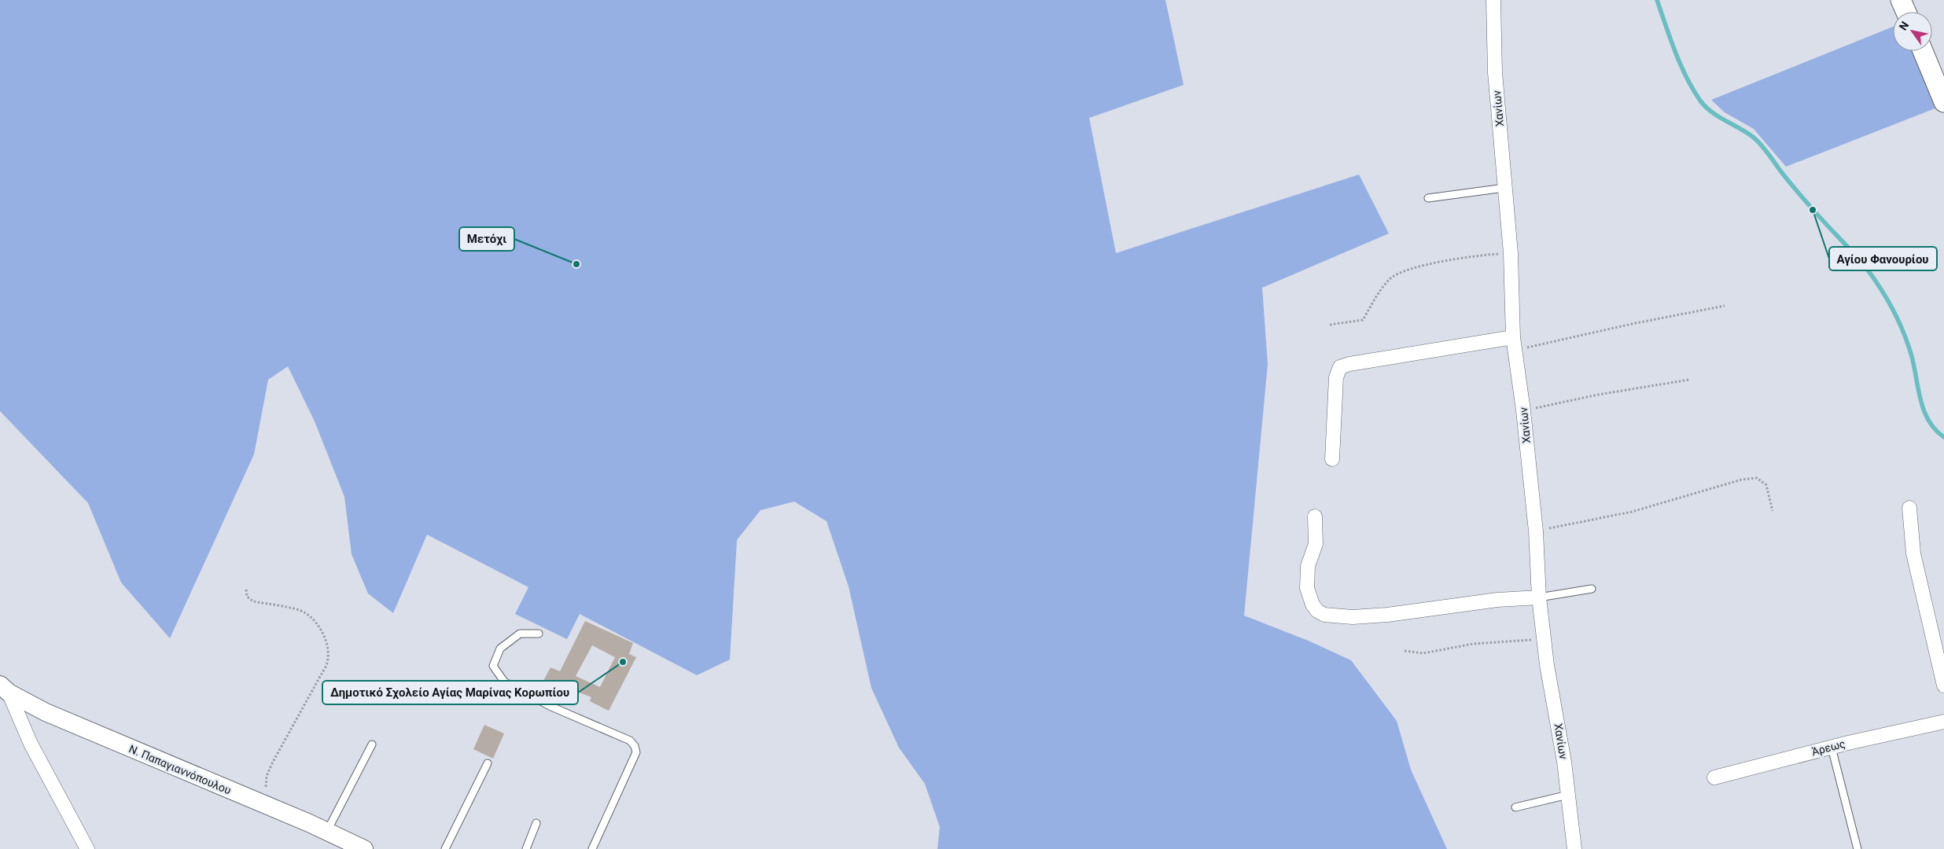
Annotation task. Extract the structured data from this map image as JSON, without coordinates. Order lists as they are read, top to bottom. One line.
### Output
{"streets":{"street":["Χανίων","Άρεως","Ν. Παπαγιαννόπουλου"]},"places":["Αγίου Φανουρίου","Μετόχι","Δημοτικό Σχολείο Αγίας Μαρίνας Κορωπίου"],"north":"top left"}
